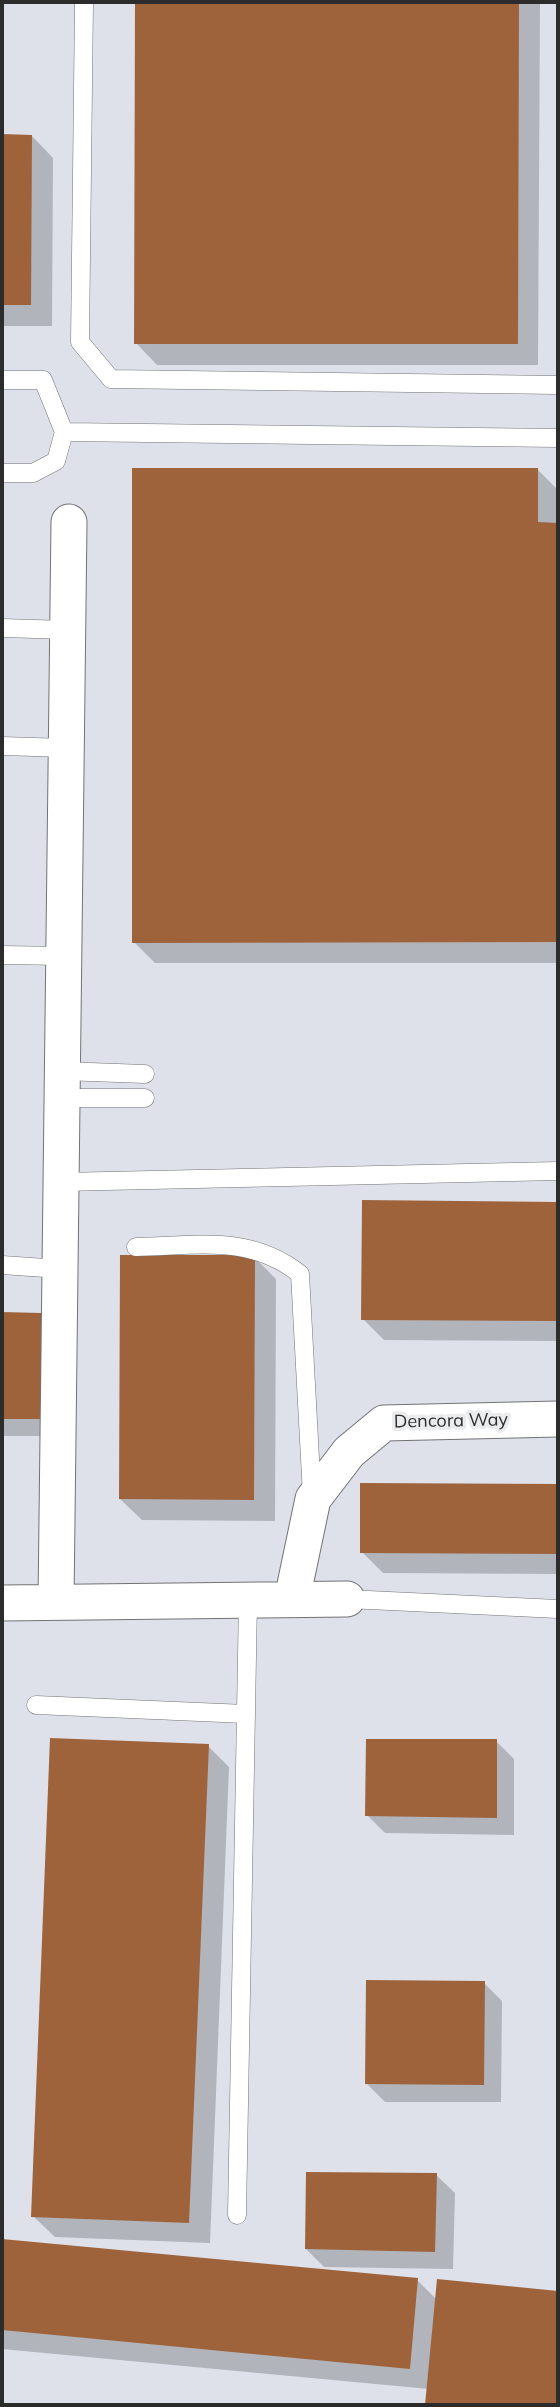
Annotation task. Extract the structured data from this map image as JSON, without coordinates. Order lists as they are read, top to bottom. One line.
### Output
{"streets":{"street":["Dencora Way"]}}
